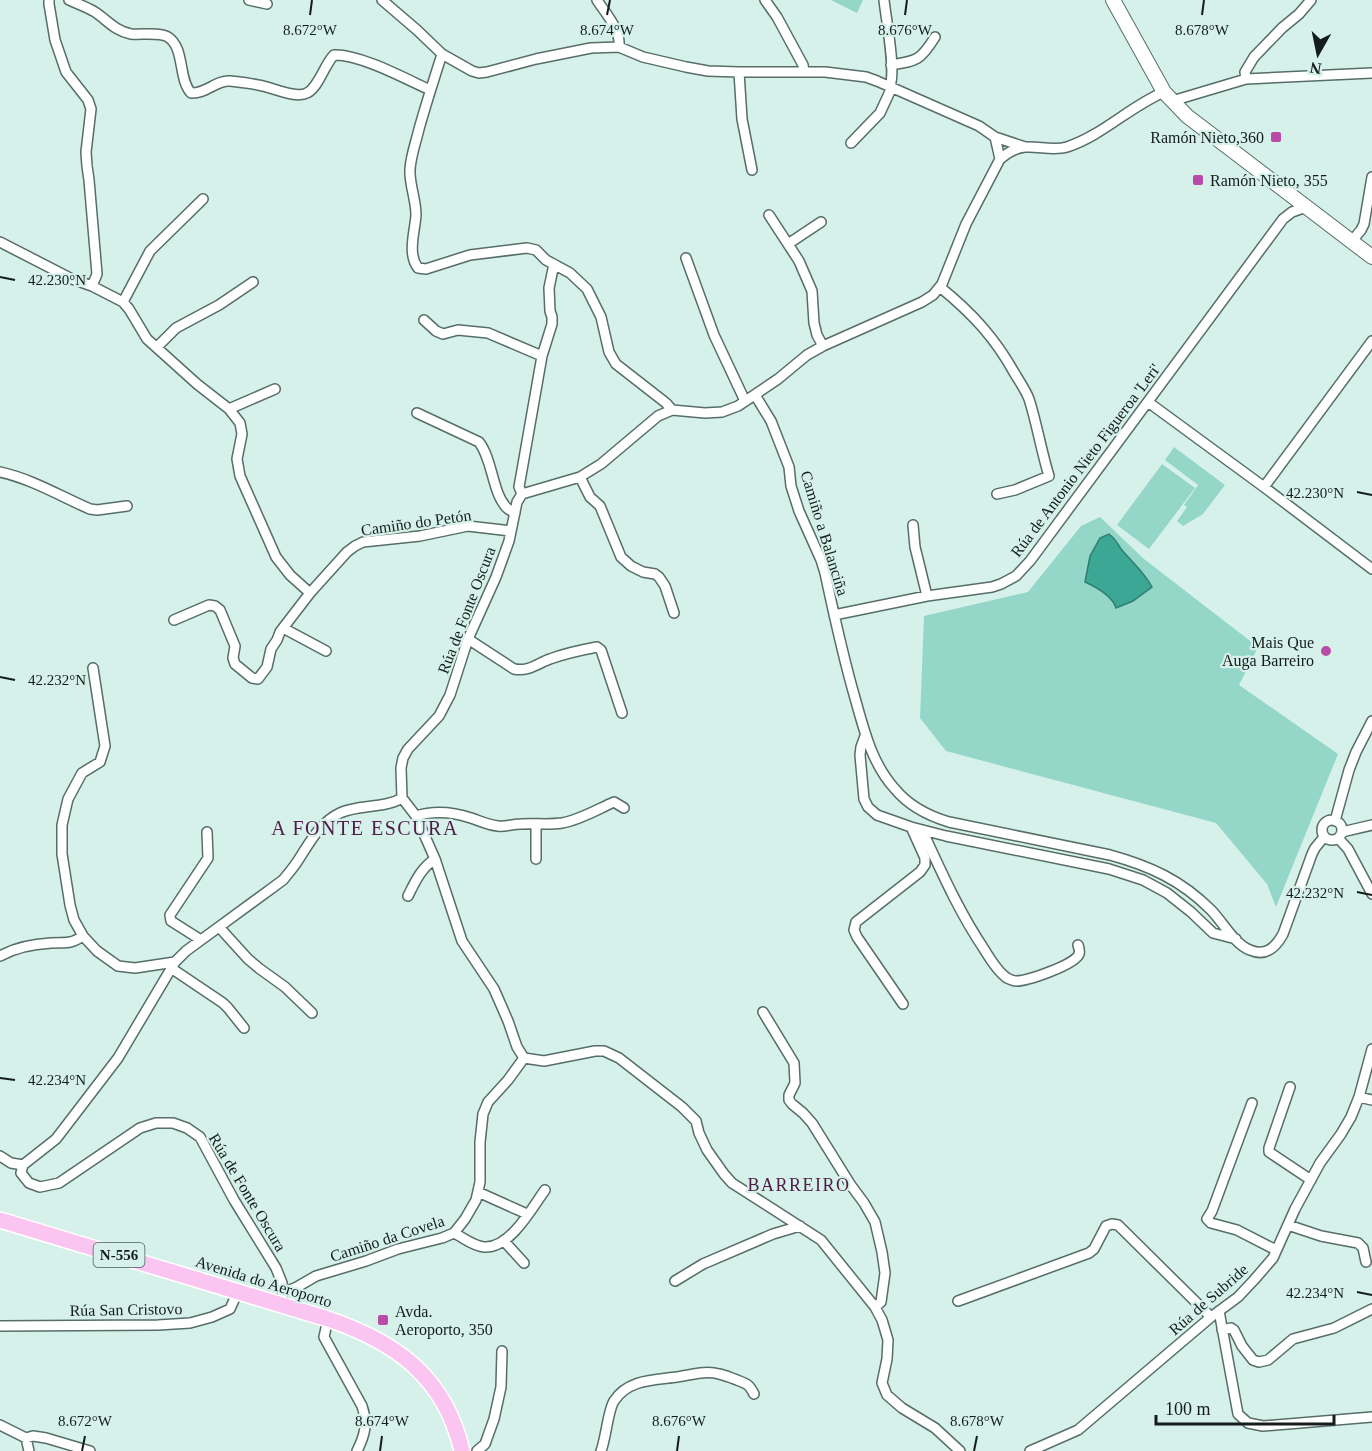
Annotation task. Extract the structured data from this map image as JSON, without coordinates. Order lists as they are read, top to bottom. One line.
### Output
{"streets":{"main road":["N-556","Avenida do Aeroporto"],"street":["Rúa de Antonio Nieto Figueroa 'Leri'","Camiño do Petón","Camiño a Balanciña","Rúa de Fonte Oscura","Camiño da Covela","Rúa de Subride","Rúa San Cristovo"]},"crossings":[["Rúa de Antonio Nieto Figueroa 'Leri'","Camiño a Balanciña"],["Camiño do Petón","Rúa de Fonte Oscura"],["Rúa de Fonte Oscura","Camiño da Covela"],["Rúa de Fonte Oscura","Avenida do Aeroporto"],["Camiño da Covela","Avenida do Aeroporto"],["Avenida do Aeroporto","Rúa San Cristovo"]],"districts":["A FONTE ESCURA","BARREIRO"],"places":{"transit":["Ramón Nieto,360","Ramón Nieto, 355","Avda. Aeroporto, 350"],"other":["Mais Que Auga Barreiro"]},"scale_bar":"100 m","north":"bottom","coordinates":["8.672°W","8.674°W","8.676°W","8.678°W","42.230°N","42.232°N","42.234°N"]}
